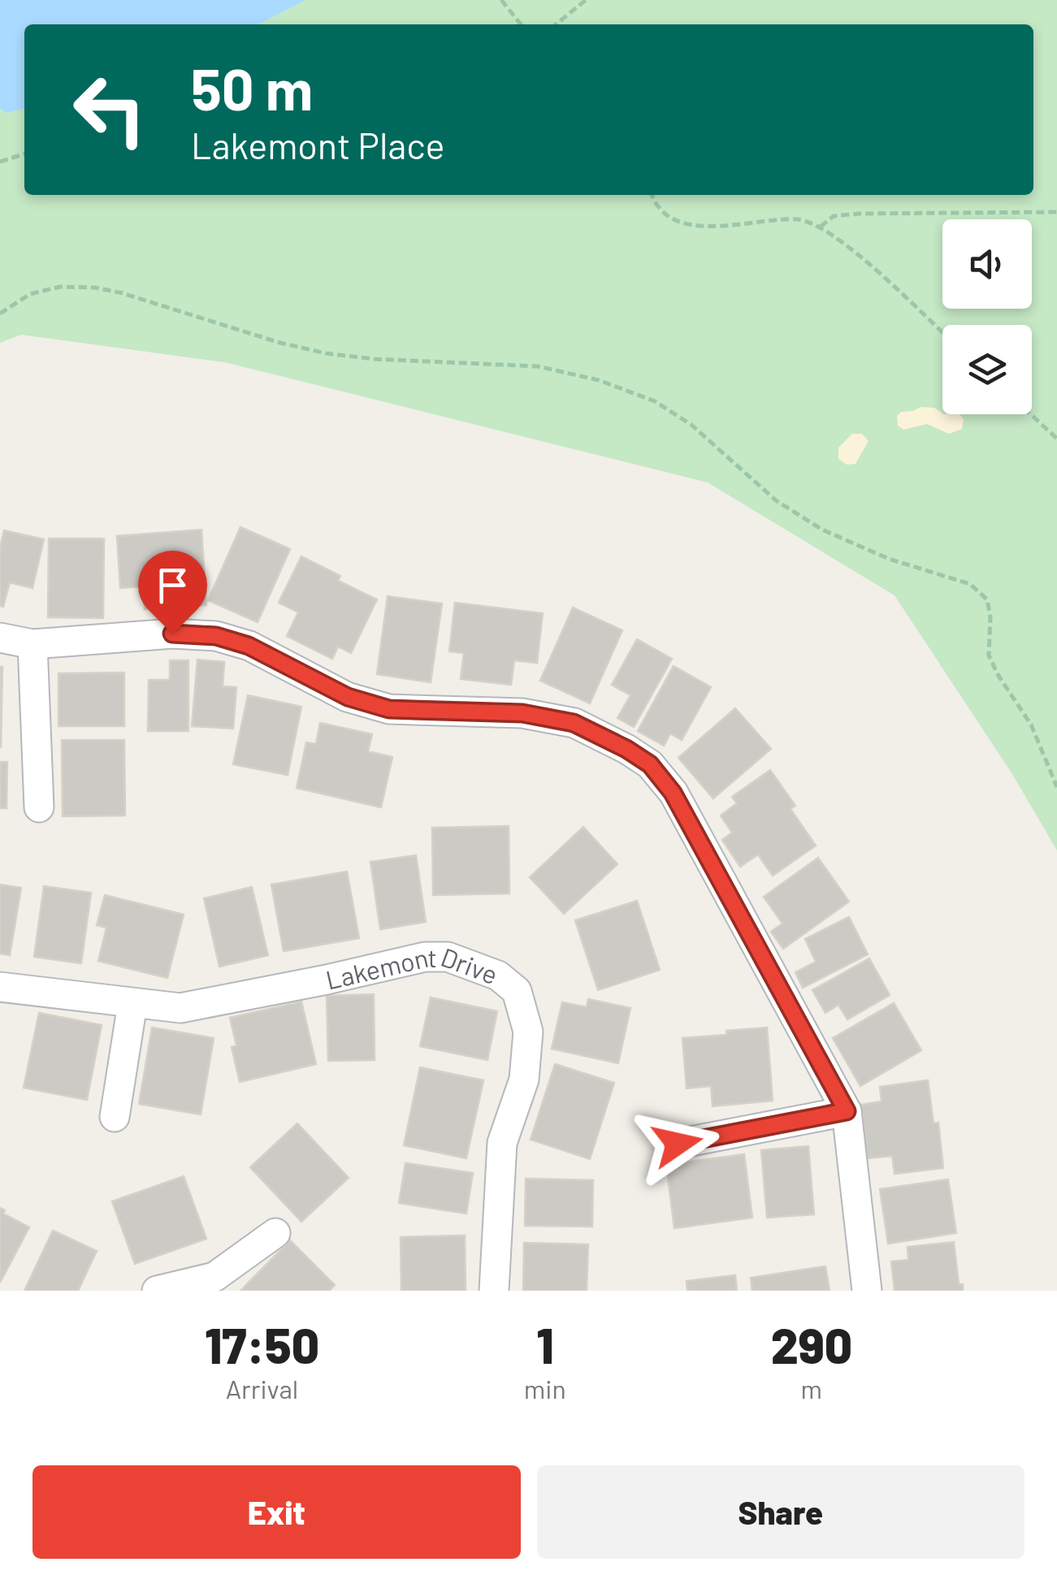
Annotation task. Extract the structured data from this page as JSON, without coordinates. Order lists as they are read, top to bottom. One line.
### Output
{"streets":{"street":["Lakemont Drive"]},"page":{"turn":["50 m","Lakemont Place"],"eta":["17:50","Arrival","1","min","290","m"],"buttons":["Exit","Share"]}}
